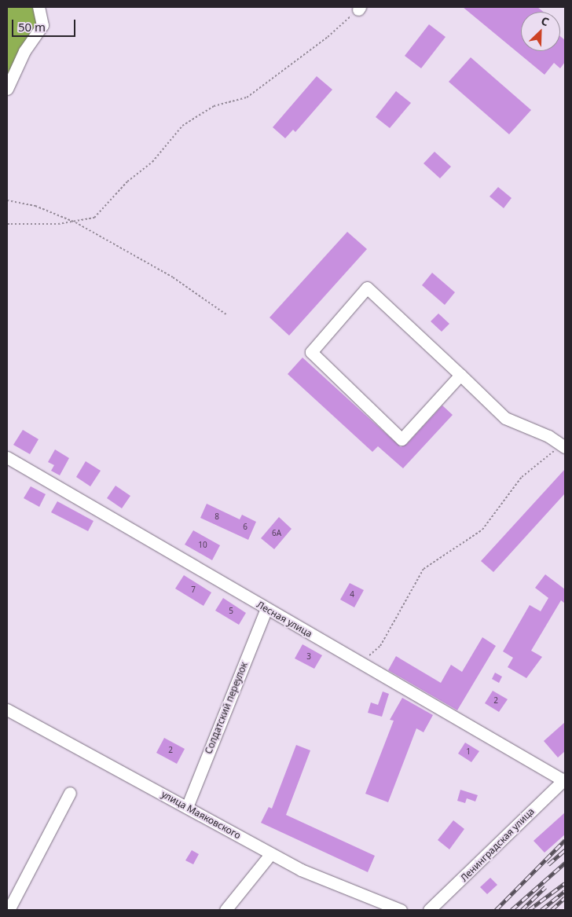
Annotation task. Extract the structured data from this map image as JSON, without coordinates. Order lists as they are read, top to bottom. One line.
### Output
{"streets":{"street":["Лесная улица","Солдатский переулок","улица Маяковского","Ленинградская улица"]},"crossings":[["Лесная улица","Солдатский переулок"],["Лесная улица","Ленинградская улица"],["Солдатский переулок","улица Маяковского"]],"house_numbers":["8","6","6А","10","7","4","5","3","2","2","1"],"scale_bar":"50 m","north":"top right"}
